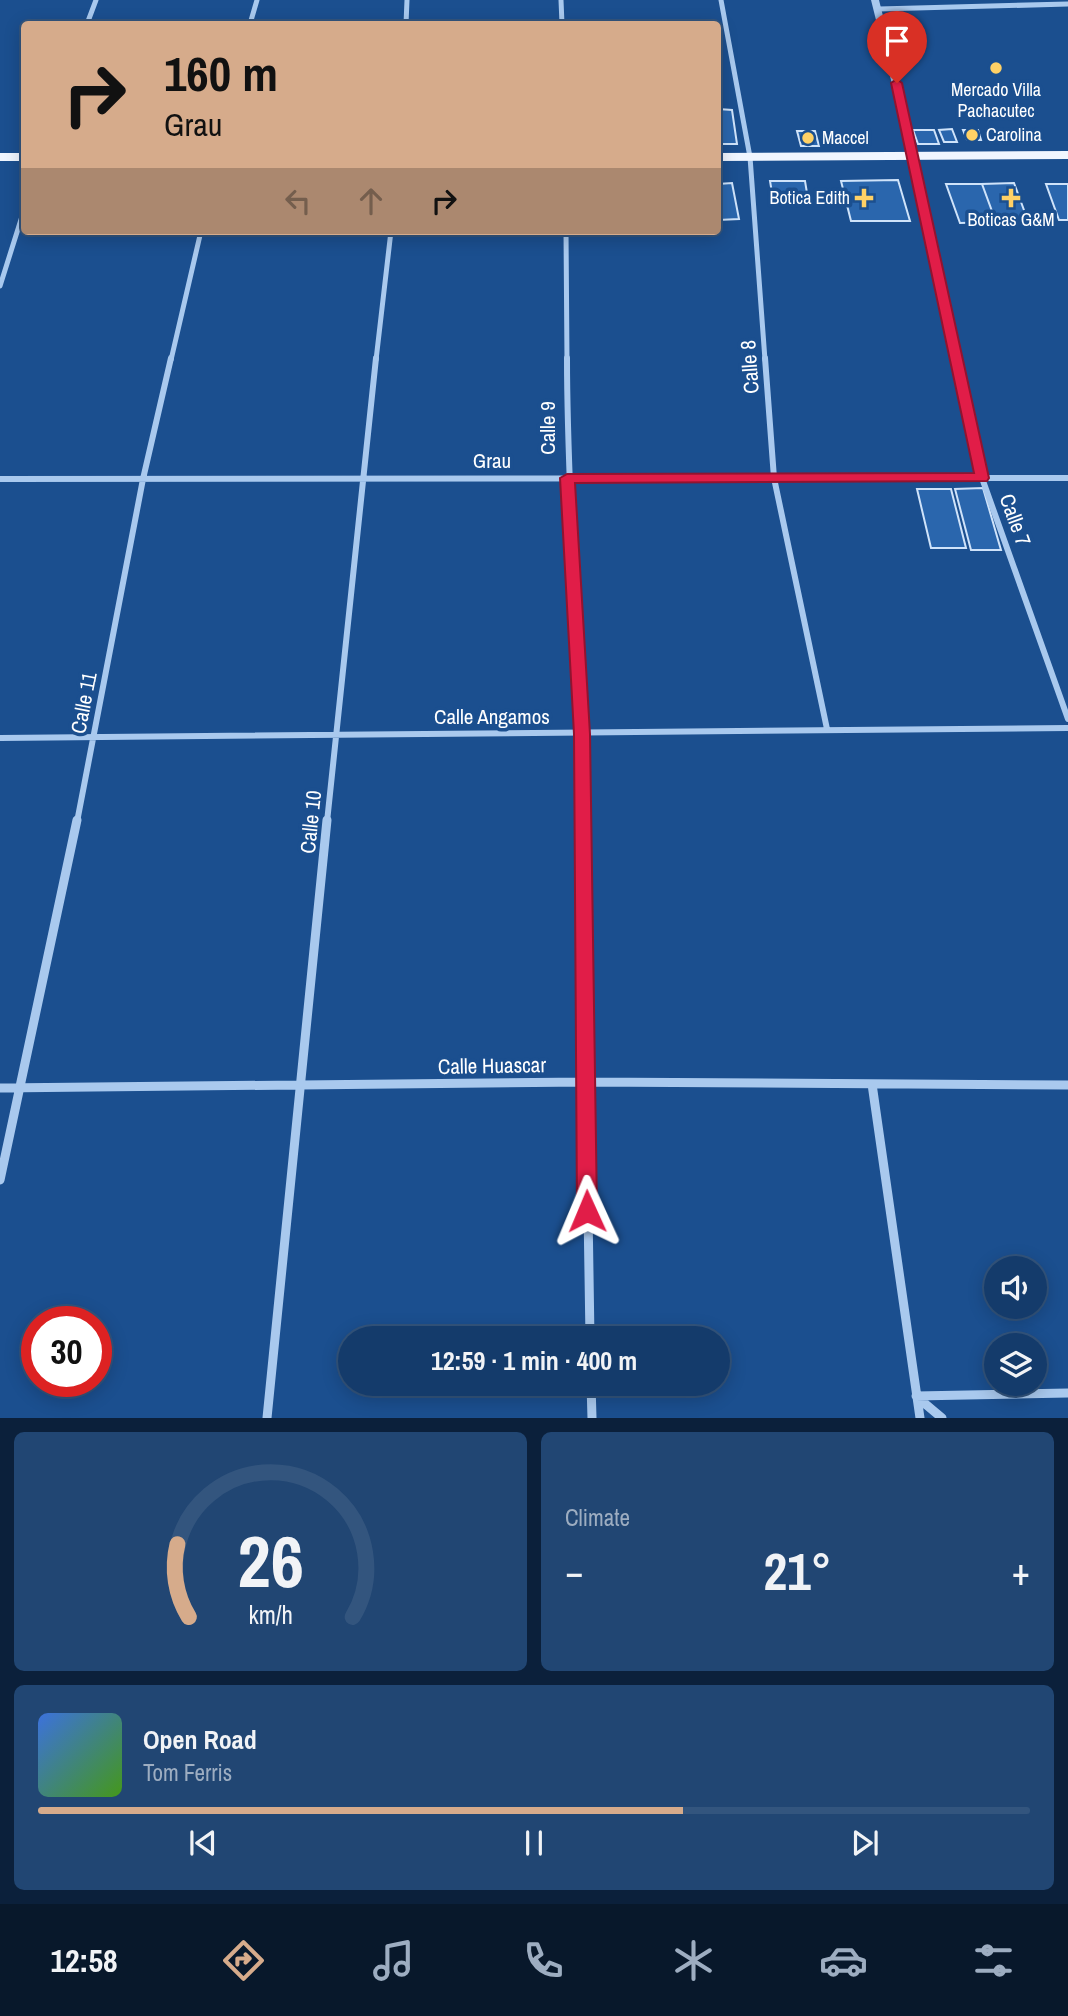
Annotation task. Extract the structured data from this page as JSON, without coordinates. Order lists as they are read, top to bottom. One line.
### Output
{"streets":{"street":["Calle 8","Calle 9","Grau","Calle 7","Calle 11","Calle Angamos","Calle 10","Calle Huascar"]},"crossings":[["Calle 8","Grau"],["Calle 8","Calle Angamos"],["Calle 9","Grau"],["Calle 9","Calle Angamos"],["Calle 9","Calle Huascar"],["Grau","Calle 7"],["Grau","Calle 11"],["Grau","Calle 10"],["Calle 11","Calle Angamos"],["Calle 11","Calle Huascar"],["Calle Angamos","Calle 10"],["Calle 10","Calle Huascar"]],"places":{"other":["Mercado Villa Pachacutec","Carolina","Maccel"],"health":["Botica Edith","Boticas G&M"]},"page":{"turn":["160 m","Grau"],"limit":"30","trip":"12:59 · 1 min · 400 m","tile":"Climate","heat":["−","21°","+"],"song":["Open Road","Tom Ferris"],"tabs":"12:58","gauge":["26","km/h"]}}
